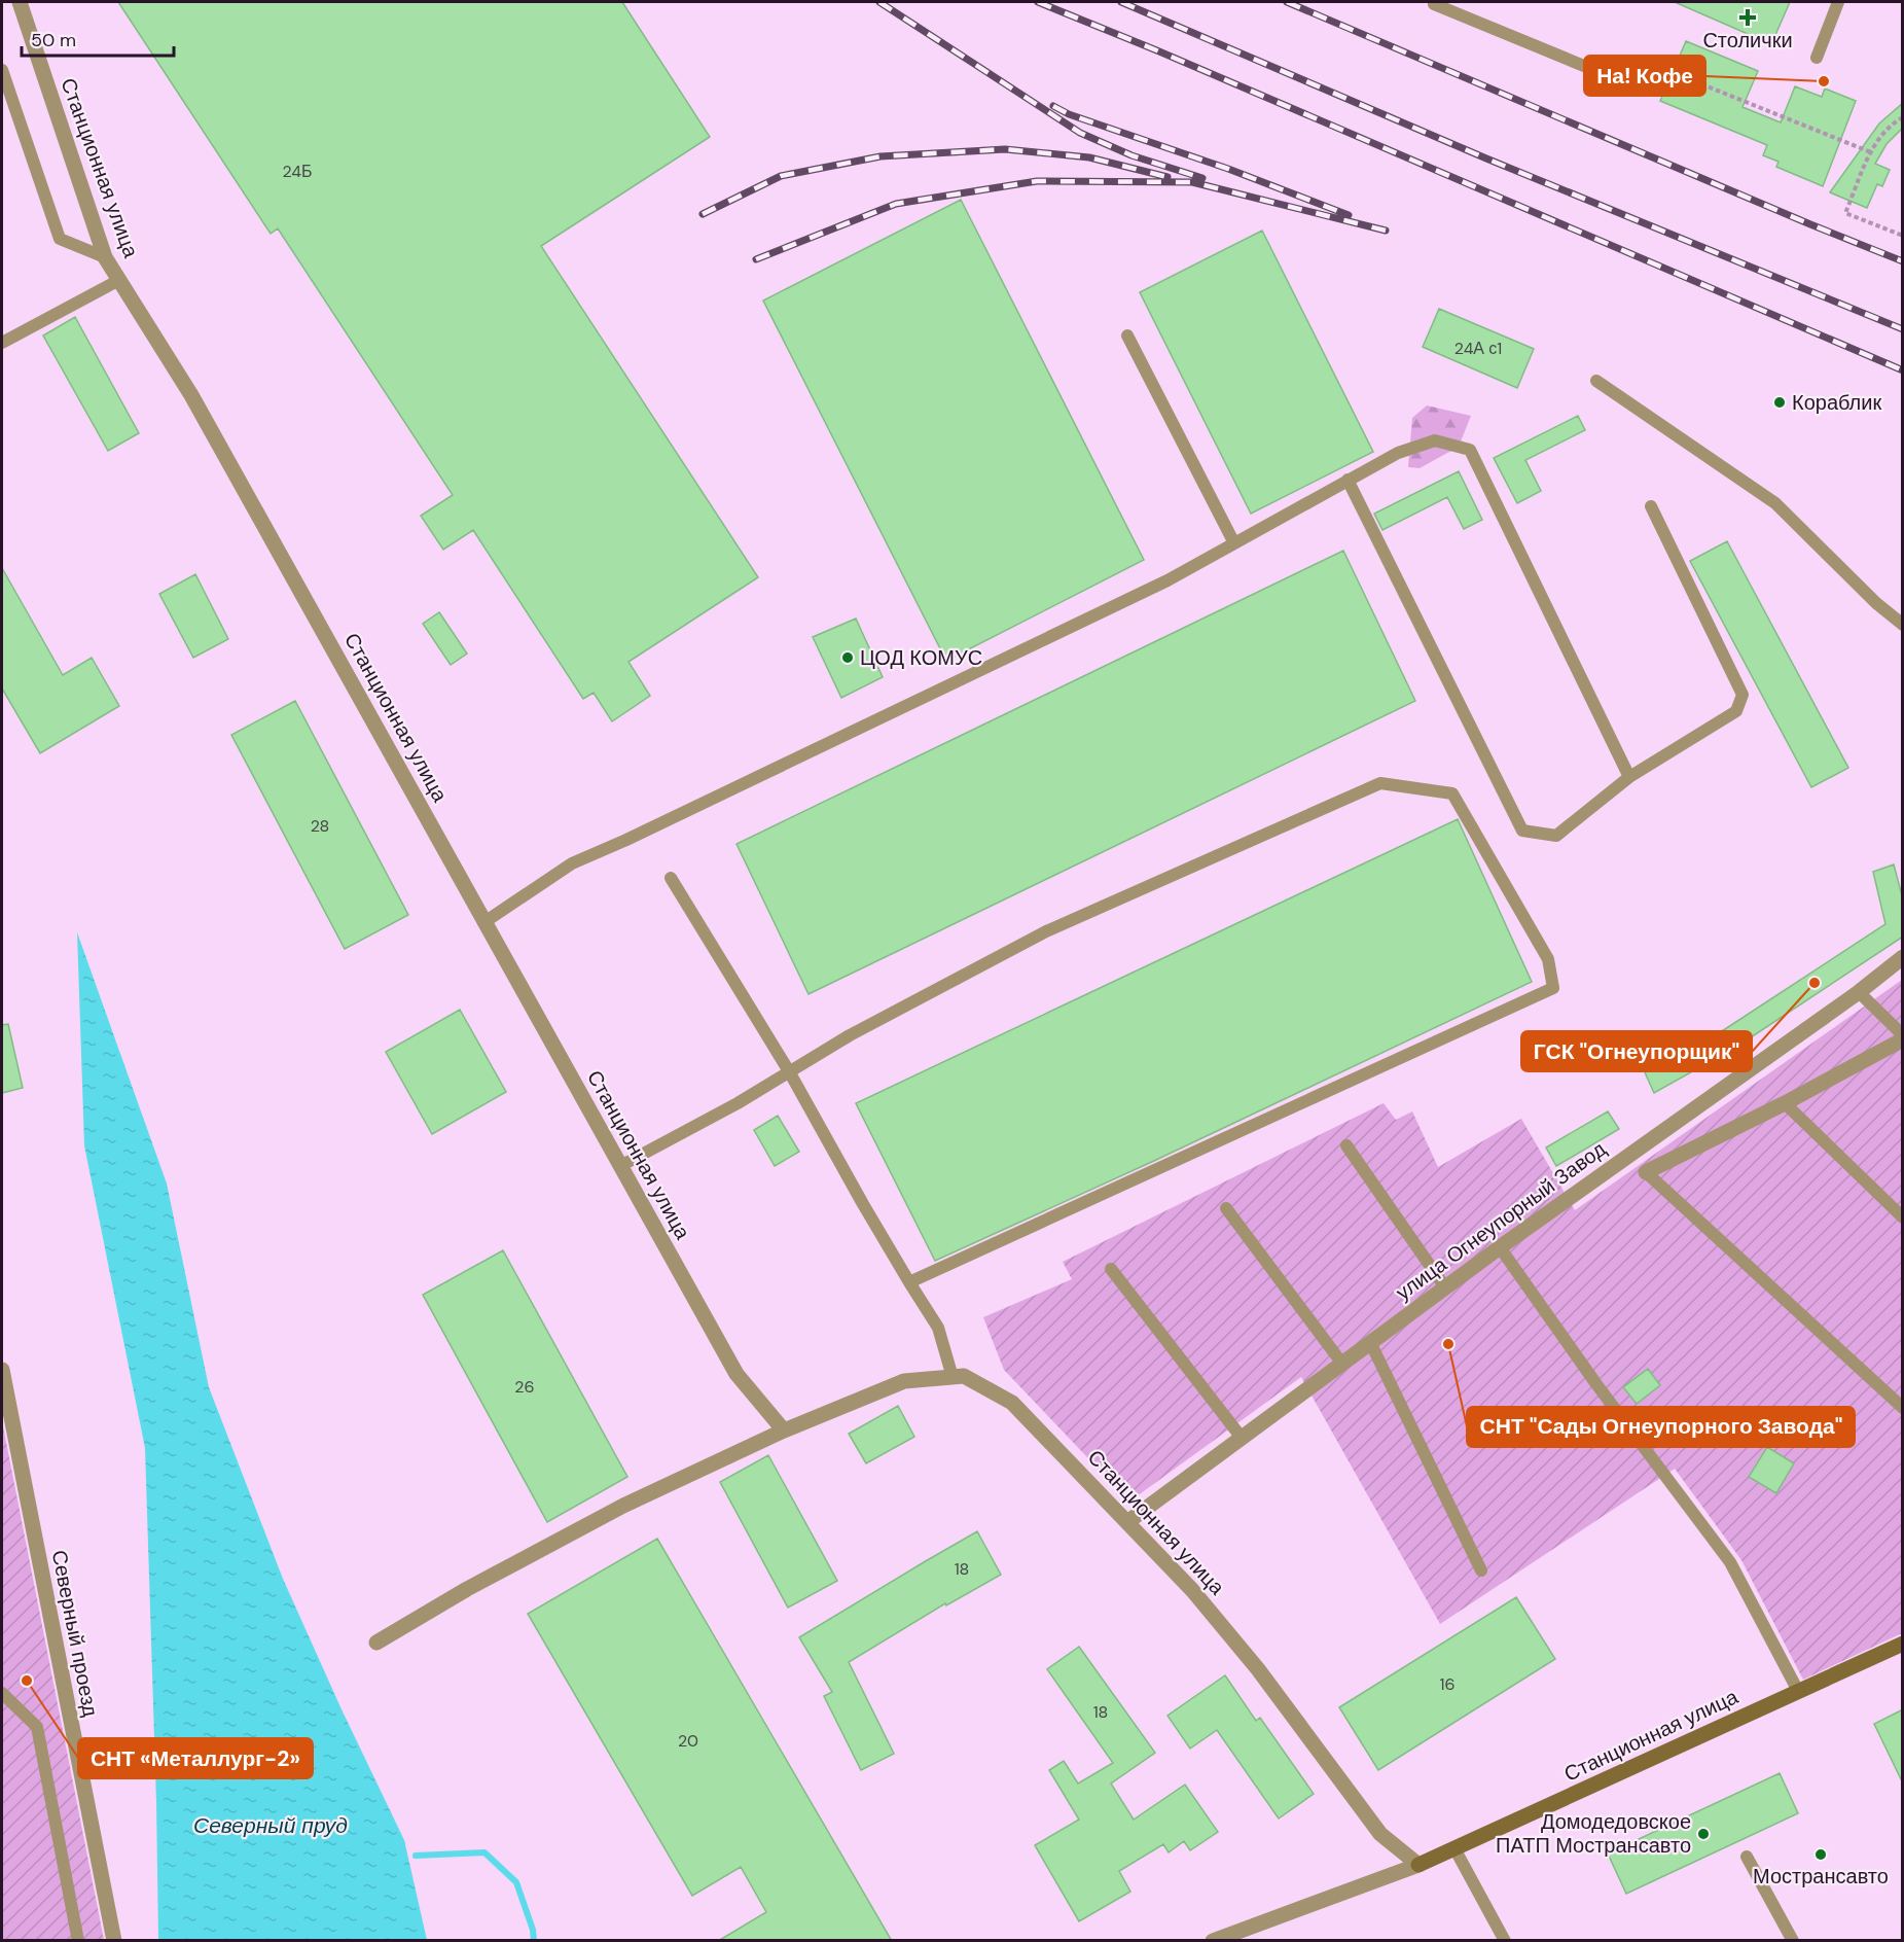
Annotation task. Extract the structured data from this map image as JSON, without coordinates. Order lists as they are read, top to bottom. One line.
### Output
{"streets":{"street":["Станционная улица","улица Огнеупорный Завод","Северный проезд"]},"crossings":[["Станционная улица","улица Огнеупорный Завод"]],"water":["Северный пруд"],"places":{"health":["Столички"],"other":["На! Кофе","Кораблик","ЦОД КОМУС","ГСК \"Огнеупорщик\"","СНТ \"Сады Огнеупорного Завода\"","СНТ «Металлург-2»","Домодедовское ПАТП Мострансавто","Мострансавто"]},"house_numbers":["24Б","24А с1","28","26","18","16","18","20"],"scale_bar":"50 m"}
